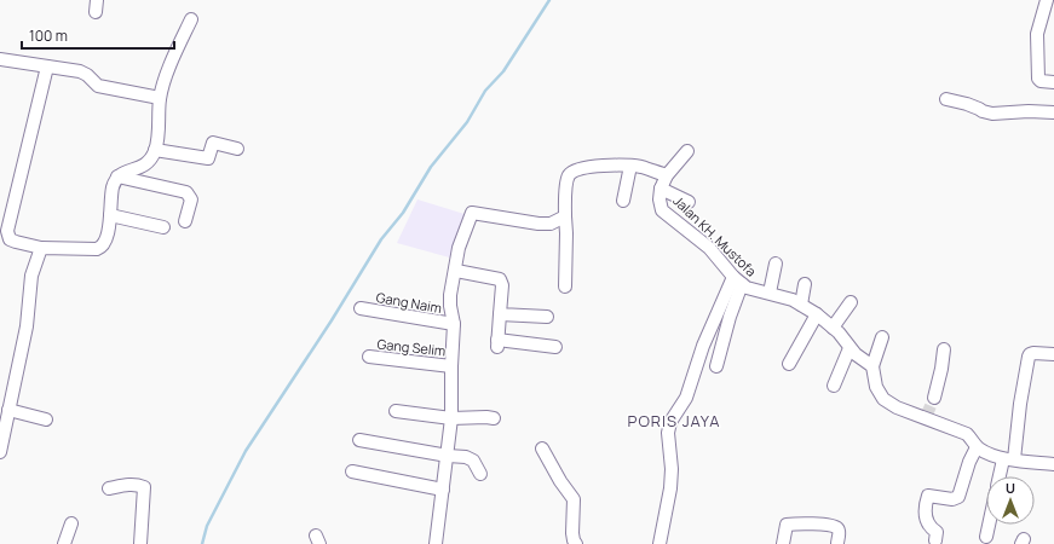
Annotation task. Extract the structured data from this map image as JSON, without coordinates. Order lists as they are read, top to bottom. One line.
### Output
{"streets":{"street":["Jalan KH. Mustofa","Gang Naim","Gang Selim"]},"districts":["PORIS JAYA"],"scale_bar":"100 m","north":"top"}
